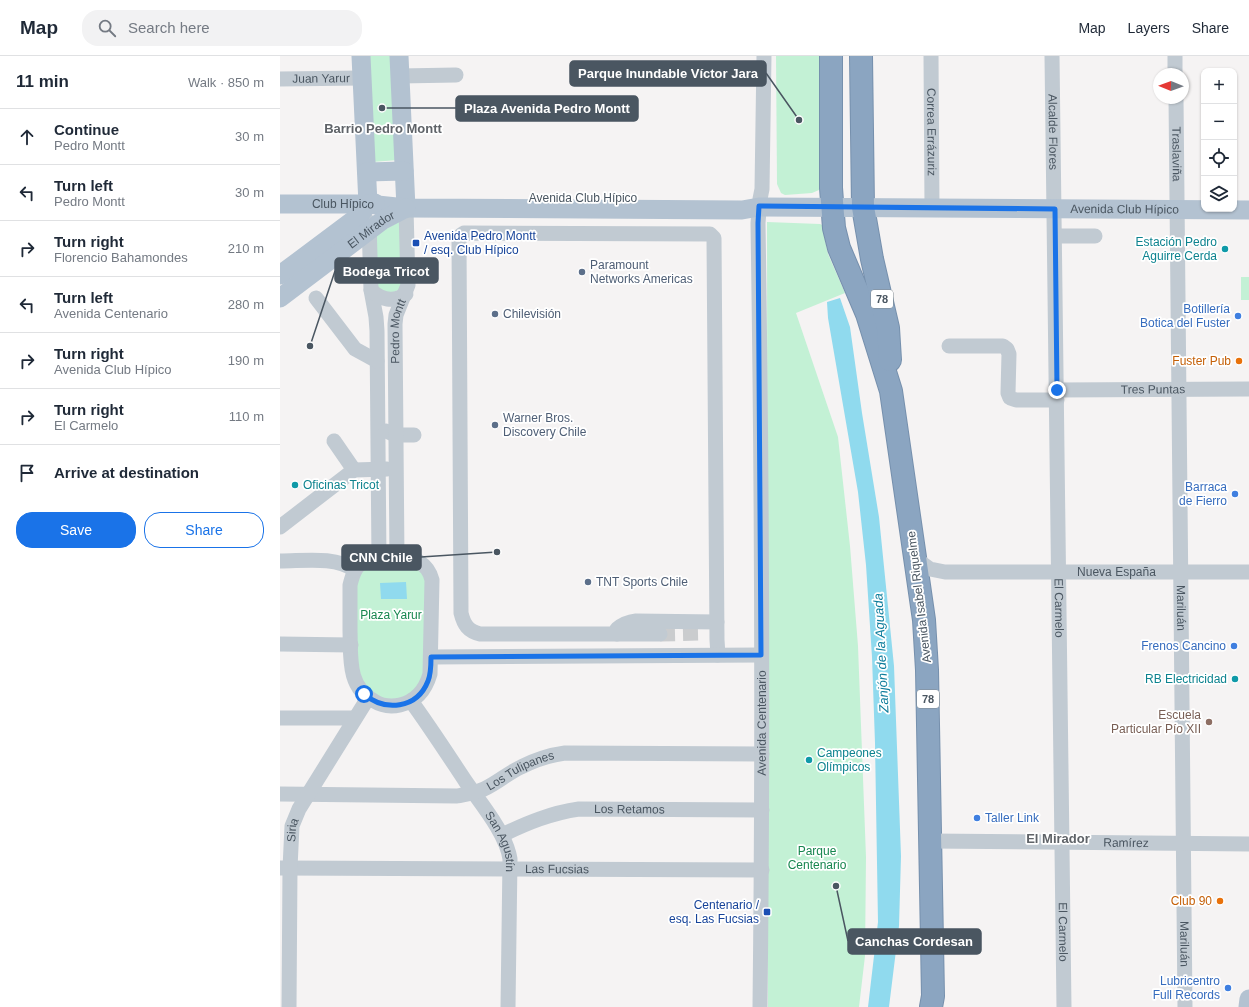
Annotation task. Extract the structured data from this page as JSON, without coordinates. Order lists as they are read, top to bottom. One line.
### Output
{"streets":{"highway":["78","Avenida Isabel Riquelme"],"main road":["Avenida Club Hípico","Club Hípico","El Mirador","Pedro Montt"],"street":["Juan Yarur","Correa Errázuriz","Alcalde Flores","Traslaviña","Tres Puntas","Nueva España","El Carmelo","Mariluán","Avenida Centenario","Los Tulipanes","Los Retamos","Siria","Ramírez","San Agustín","Las Fucsias"]},"crossings":[["Juan Yarur","Pedro Montt"],["Correa Errázuriz","Avenida Club Hípico"],["Alcalde Flores","Avenida Club Hípico"],["Alcalde Flores","El Carmelo"],["Traslaviña","Avenida Club Hípico"],["Traslaviña","Mariluán"],["Avenida Club Hípico","Club Hípico"],["Avenida Club Hípico","El Mirador"],["Avenida Club Hípico","Pedro Montt"],["Avenida Club Hípico","Avenida Isabel Riquelme"],["Avenida Club Hípico","El Carmelo"],["Avenida Club Hípico","Mariluán"],["Avenida Club Hípico","Avenida Centenario"],["Club Hípico","El Mirador"],["Club Hípico","Pedro Montt"],["El Mirador","Pedro Montt"],["Tres Puntas","El Carmelo"],["Tres Puntas","Mariluán"],["Nueva España","Avenida Isabel Riquelme"],["Nueva España","El Carmelo"],["Nueva España","Mariluán"],["Avenida Isabel Riquelme","Ramírez"],["El Carmelo","Ramírez"],["Mariluán","Ramírez"],["Avenida Centenario","Los Tulipanes"],["Avenida Centenario","Los Retamos"],["Avenida Centenario","Las Fucsias"],["Los Tulipanes","Siria"],["Los Tulipanes","San Agustín"],["Los Retamos","San Agustín"],["Siria","Las Fucsias"],["San Agustín","Las Fucsias"]],"districts":["Barrio Pedro Montt","El Mirador"],"water":["Zanjón de la Aguada"],"parks":["Plaza Yarur","Parque Centenario"],"places":{"other":["Plaza Avenida Pedro Montt","Parque Inundable Víctor Jara","Estación Pedro Aguirre Cerda","Paramount Networks Americas","Chilevisión","Botillería Botica del Fuster","Bodega Tricot","Fuster Pub","Warner Bros. Discovery Chile","Oficinas Tricot","Barraca de Fierro","CNN Chile","TNT Sports Chile","Frenos Cancino","RB Electricidad","Escuela Particular Pío XII","Campeones Olímpicos","Taller Link","Canchas Cordesan","Club 90","Lubricentro Full Records"],"transit":["Avenida Pedro Montt / esq. Club Hípico","Centenario / esq. Las Fucsias"]},"north":"left","page":{"header":"Map","search":"Search here","nav":["Map","Layers","Share"],"heading":["11 min","Walk · 850 m"],"map_buttons":["+","−"],"list":[["Continue","Pedro Montt","30 m"],["Turn left","Pedro Montt","30 m"],["Turn right","Florencio Bahamondes","210 m"],["Turn left","Avenida Centenario","280 m"],["Turn right","Avenida Club Hípico","190 m"],["Turn right","El Carmelo","110 m"],"Arrive at destination"],"buttons":["Save","Share"]}}
